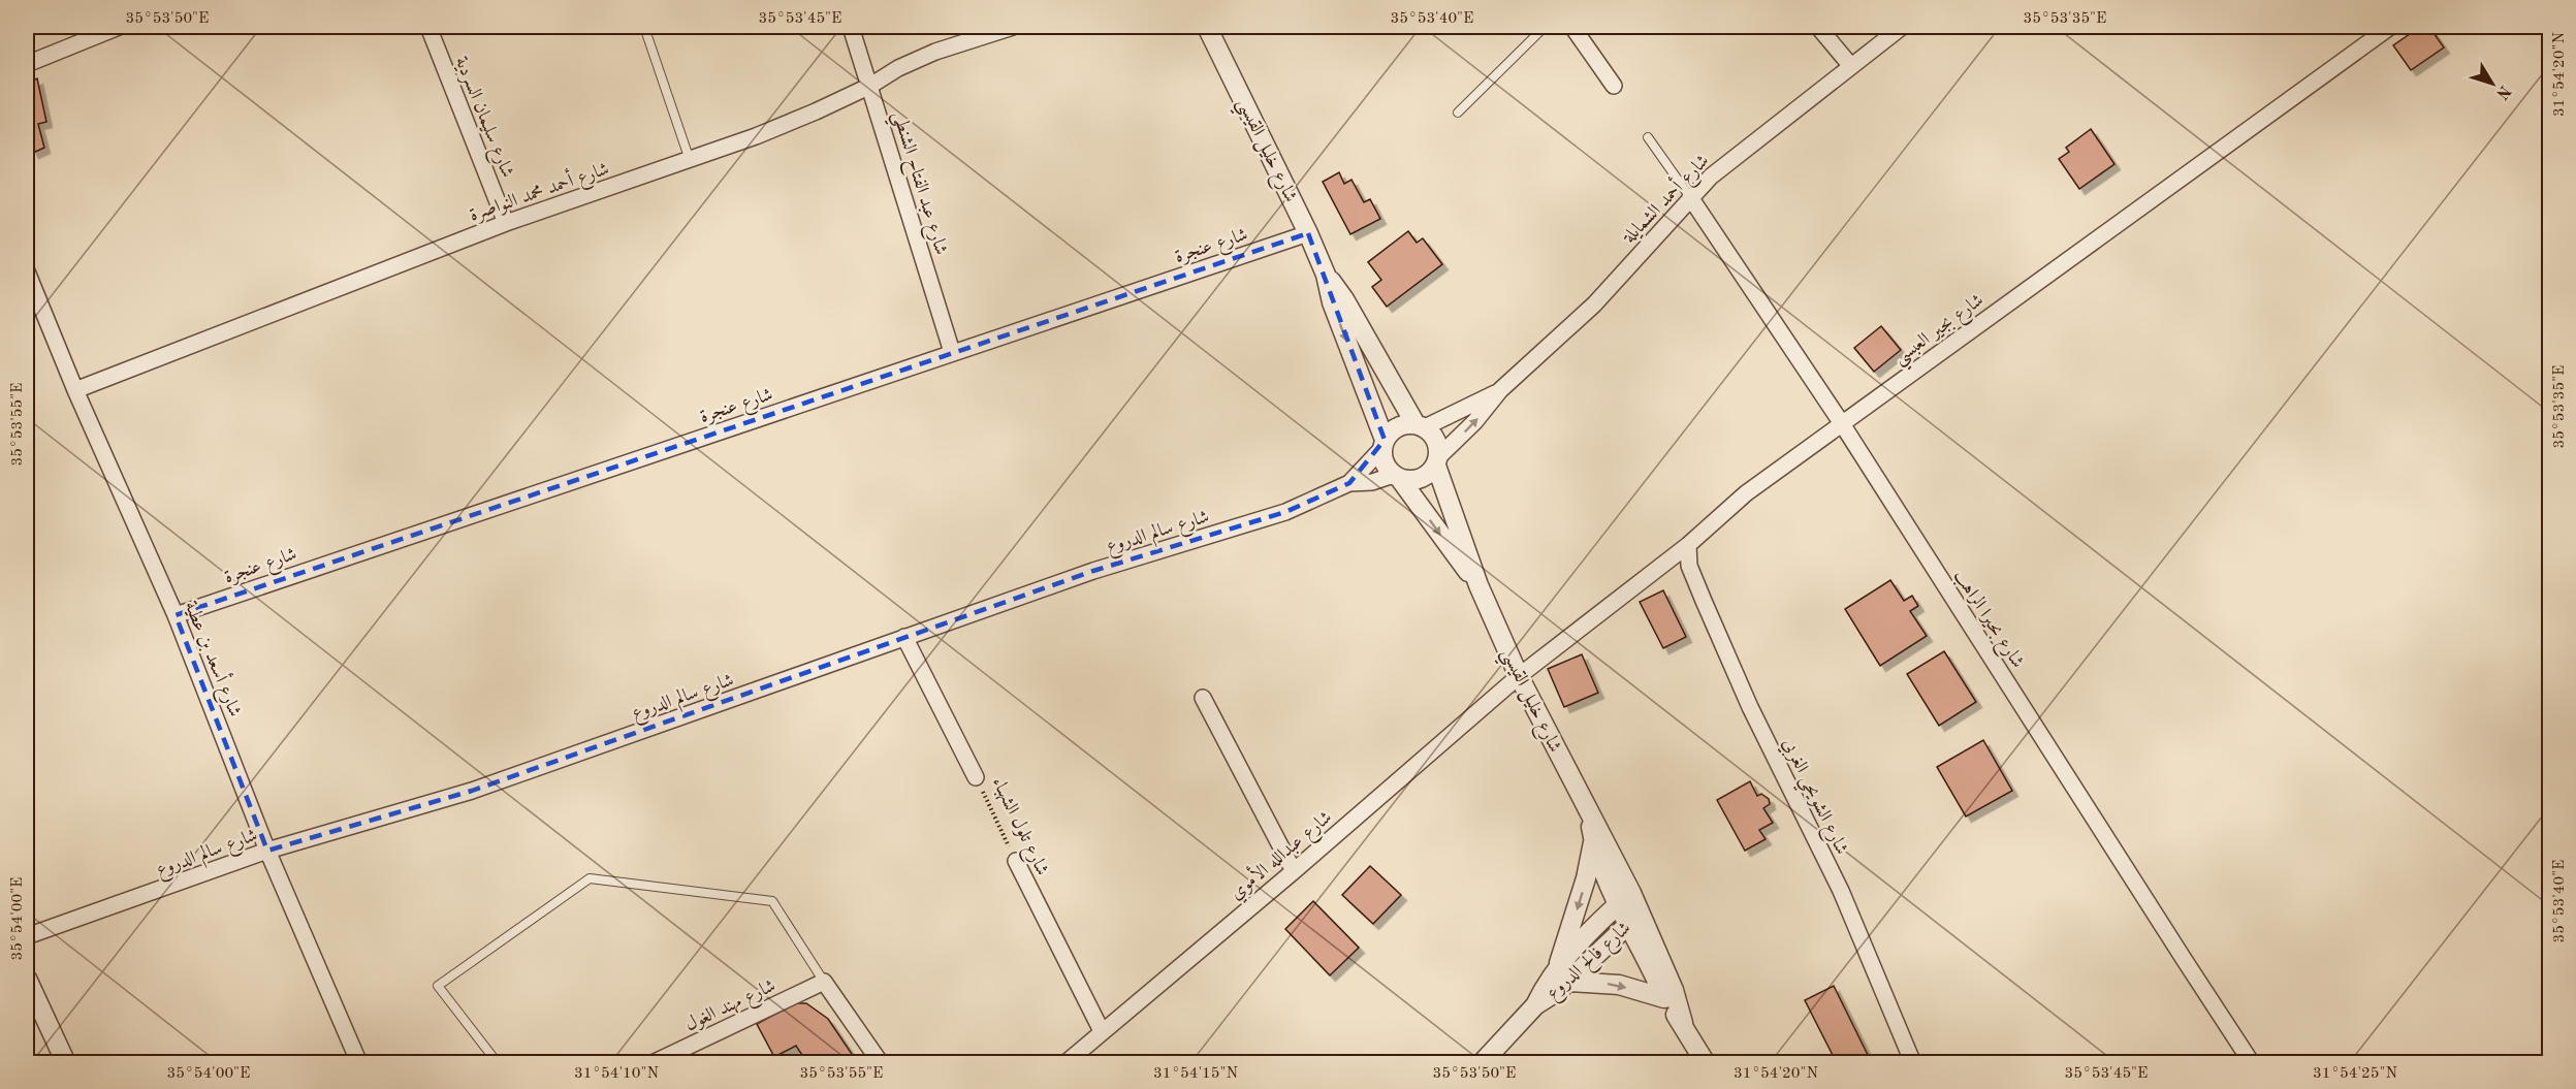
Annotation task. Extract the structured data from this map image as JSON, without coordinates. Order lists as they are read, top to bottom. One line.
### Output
{"streets":{"street":["شارع سليمان السردية","شارع خليل القيسي","شارع عبد الفتاح الشنطي","شارع أحمد محمد النواصرة","شارع أحمد الشمايلة","شارع عنجرة","شارع بجير العبسي","شارع سالم الدروع","شارع بحيرا الراهب","شارع أسعد بن عطية","شارع الشويحي الغربي","شارع تلول الشهباء","شارع عبدالله الأموي","شارع فالح الدروع","شارع مهند الغول"]},"crossings":[["شارع سليمان السردية","شارع أحمد محمد النواصرة"],["شارع خليل القيسي","شارع أحمد الشمايلة"],["شارع خليل القيسي","شارع عنجرة"],["شارع خليل القيسي","شارع بجير العبسي"],["شارع خليل القيسي","شارع سالم الدروع"],["شارع خليل القيسي","شارع عبدالله الأموي"],["شارع خليل القيسي","شارع فالح الدروع"],["شارع عبد الفتاح الشنطي","شارع أحمد محمد النواصرة"],["شارع عبد الفتاح الشنطي","شارع عنجرة"],["شارع أحمد محمد النواصرة","شارع أسعد بن عطية"],["شارع أحمد الشمايلة","شارع سالم الدروع"],["شارع أحمد الشمايلة","شارع بحيرا الراهب"],["شارع عنجرة","شارع أسعد بن عطية"],["شارع بجير العبسي","شارع بحيرا الراهب"],["شارع بجير العبسي","شارع الشويحي الغربي"],["شارع بجير العبسي","شارع عبدالله الأموي"],["شارع سالم الدروع","شارع أسعد بن عطية"],["شارع سالم الدروع","شارع تلول الشهباء"],["شارع تلول الشهباء","شارع عبدالله الأموي"]],"north":"bottom right","coordinates":["35°53'50\"E","35°53'45\"E","35°53'40\"E","35°53'35\"E","31°54'20\"N","35°53'55\"E","35°54'00\"E","31°54'10\"N","31°54'15\"N","31°54'25\"N"]}
